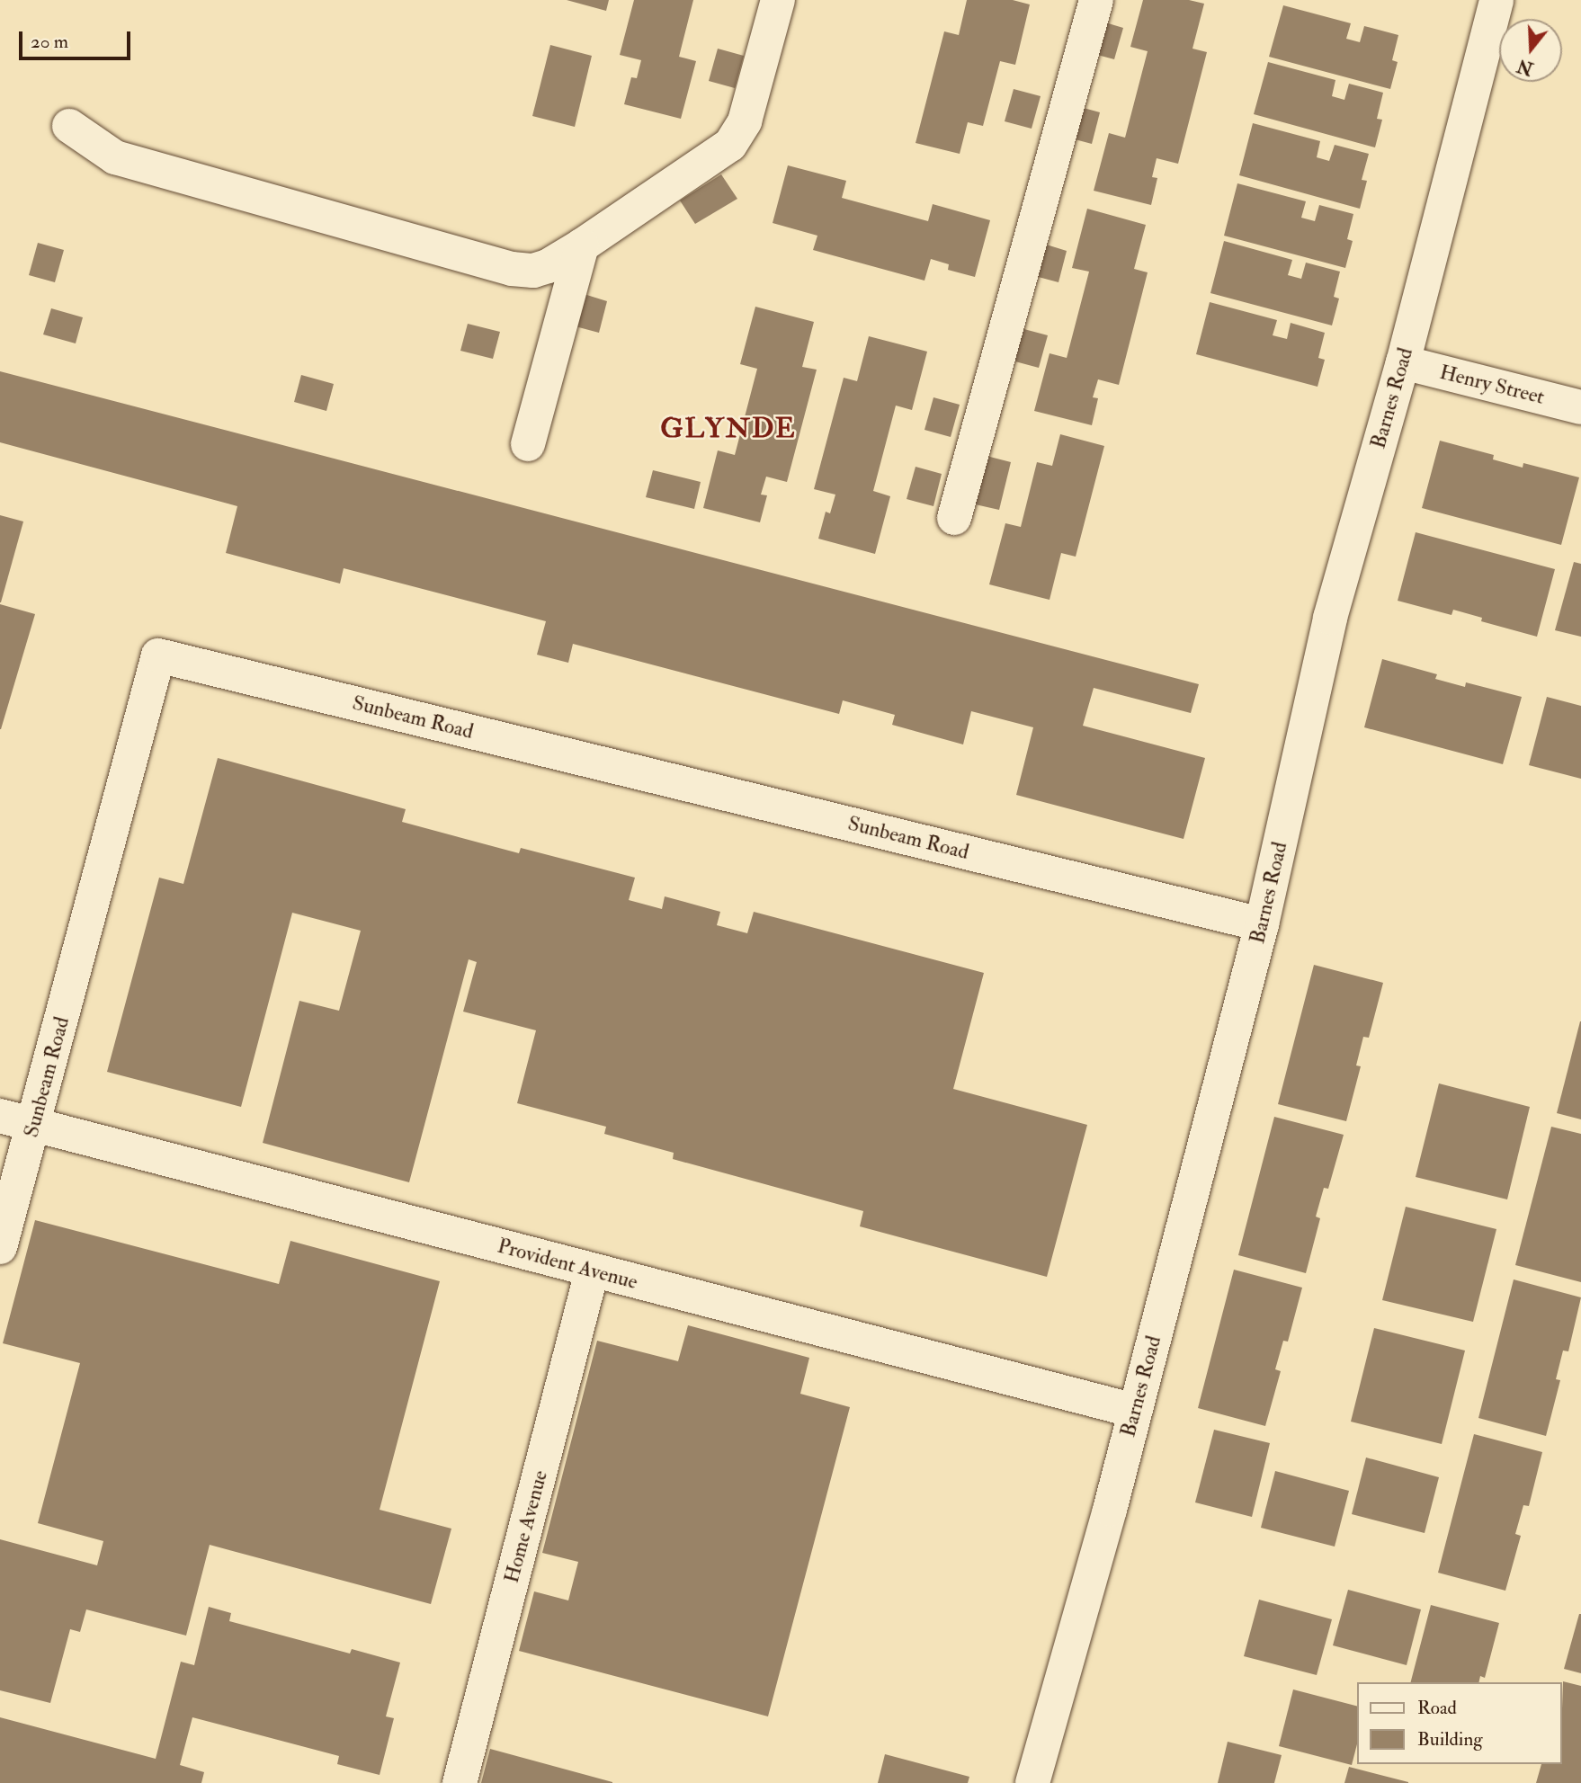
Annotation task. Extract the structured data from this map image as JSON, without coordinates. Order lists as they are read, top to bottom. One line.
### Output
{"streets":{"street":["Henry Street","Barnes Road","Sunbeam Road","Provident Avenue","Home Avenue"]},"crossings":[["Henry Street","Barnes Road"],["Barnes Road","Sunbeam Road"],["Barnes Road","Provident Avenue"],["Sunbeam Road","Provident Avenue"],["Provident Avenue","Home Avenue"]],"districts":["GLYNDE"],"legend":["Road","Building"],"scale_bar":"20 m","north":"bottom"}
